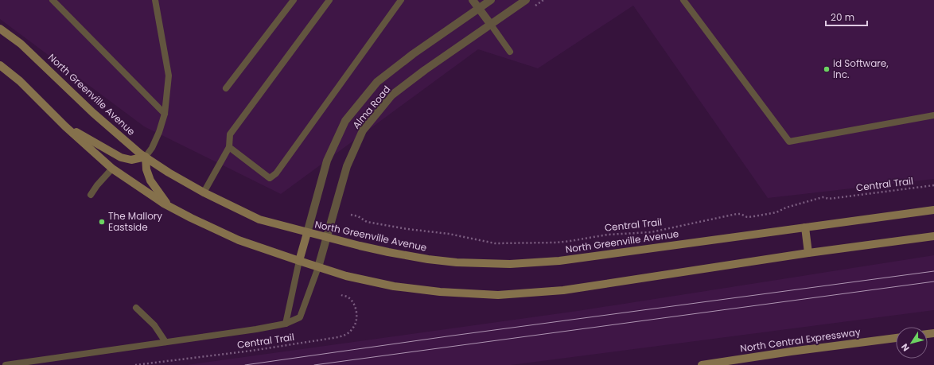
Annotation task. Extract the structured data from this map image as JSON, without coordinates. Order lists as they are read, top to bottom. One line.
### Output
{"streets":{"main road":["North Greenville Avenue","Alma Road","North Central Expressway"],"path":["Central Trail"]},"crossings":[["North Greenville Avenue","Alma Road"]],"places":["id Software, Inc.","The Mallory Eastside"],"scale_bar":"20 m","north":"bottom left"}
